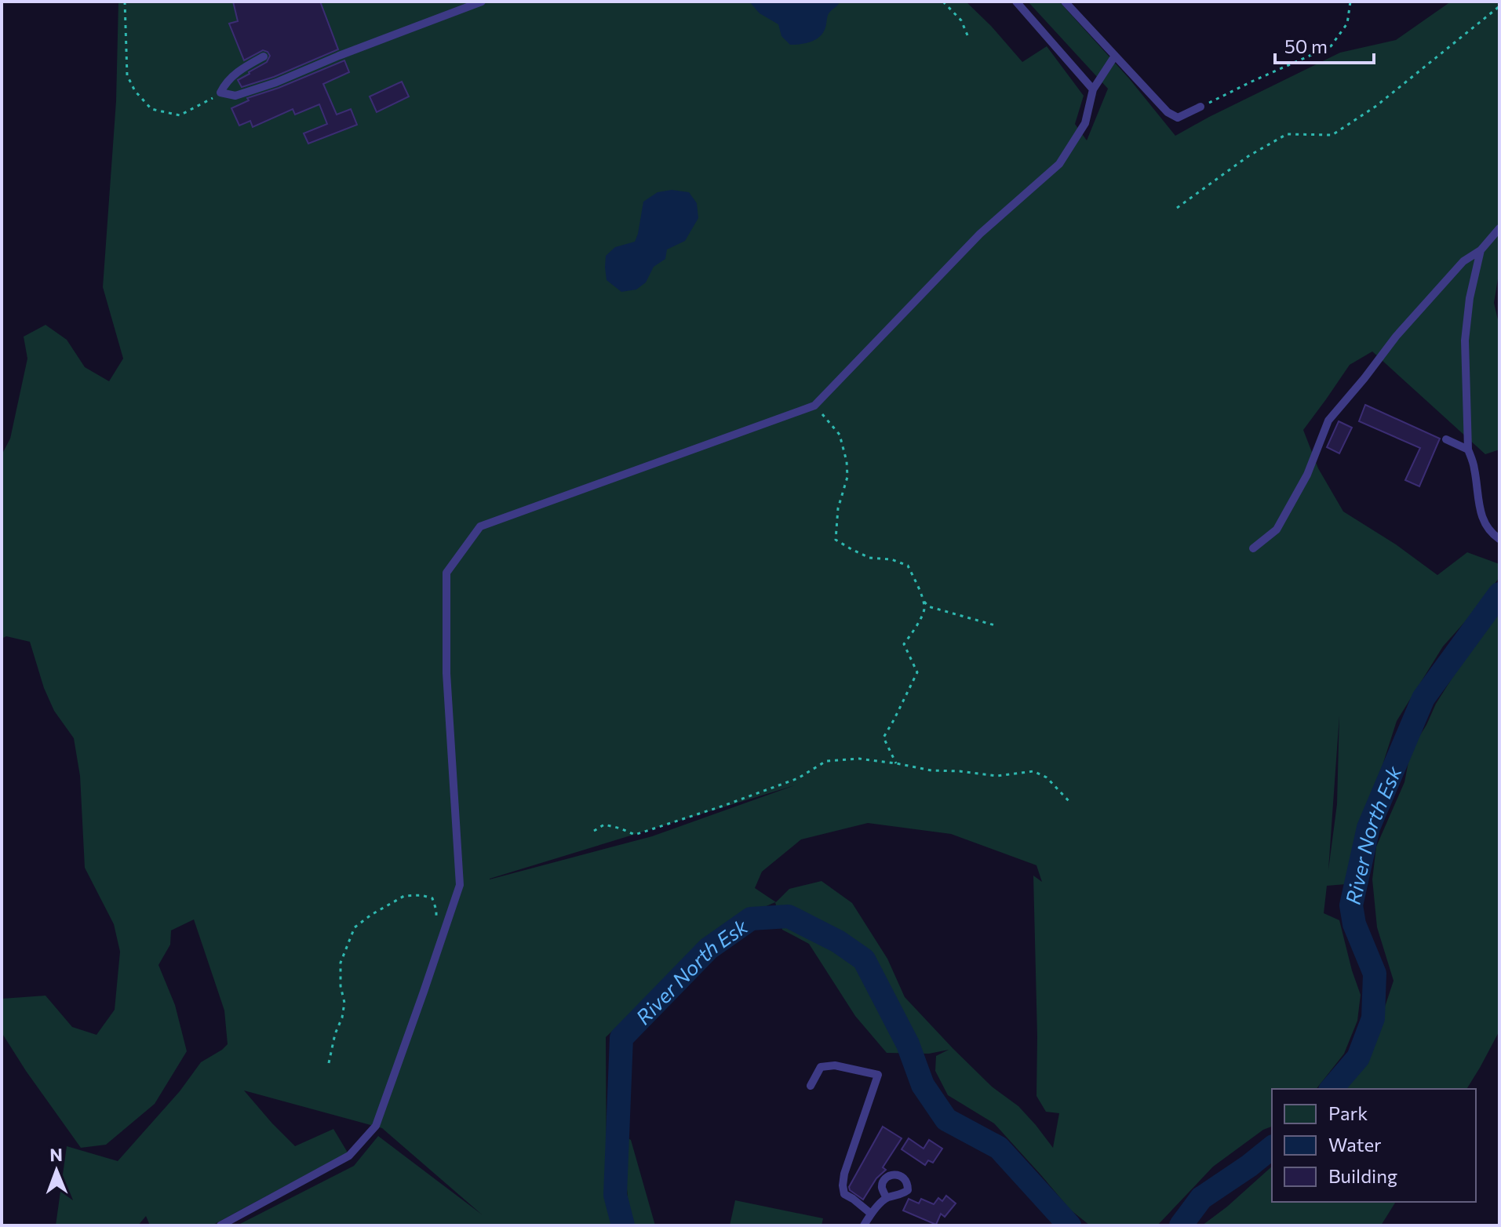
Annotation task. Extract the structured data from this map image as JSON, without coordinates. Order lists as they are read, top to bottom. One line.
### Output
{"water":["River North Esk"],"legend":["Park","Water","Building"],"scale_bar":"50 m","north":"top"}
